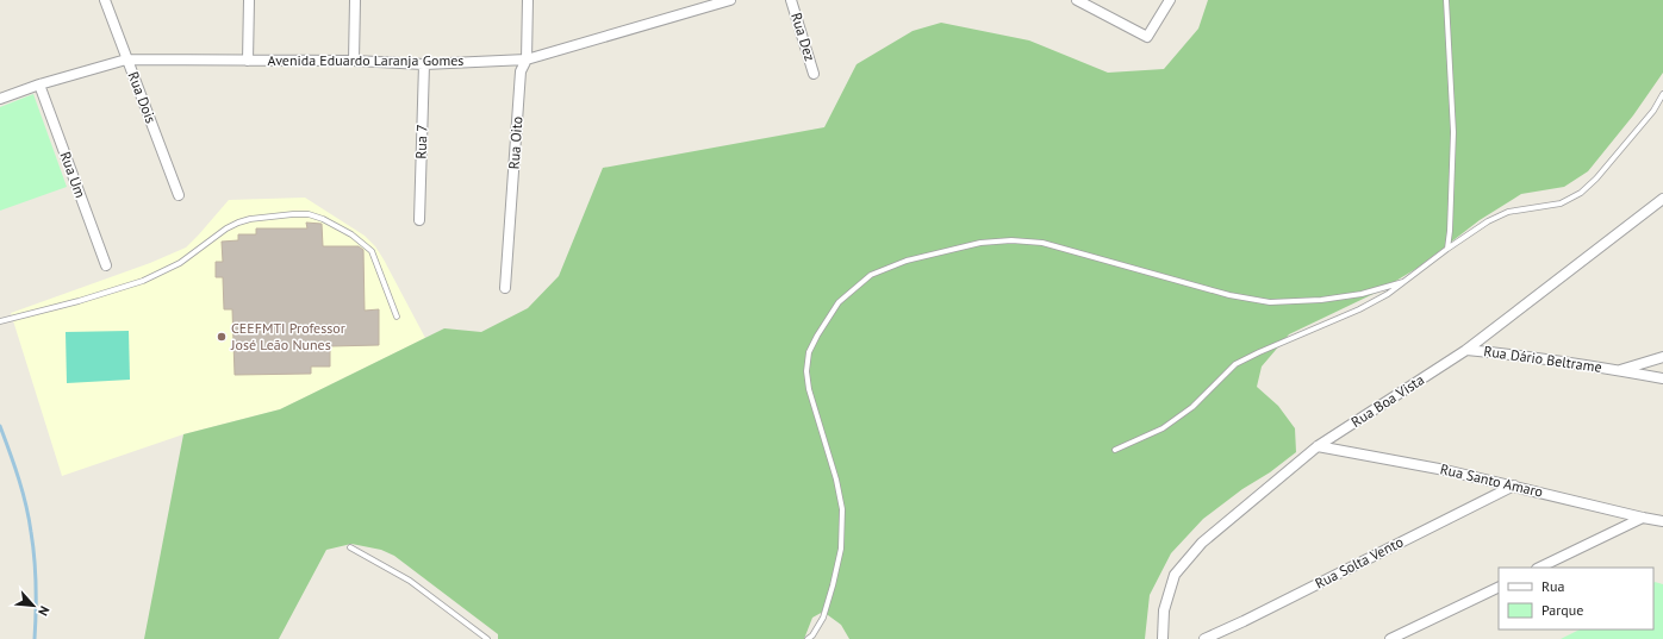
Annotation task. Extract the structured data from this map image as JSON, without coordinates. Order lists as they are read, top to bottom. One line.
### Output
{"streets":{"street":["Rua Dez","Avenida Eduardo Laranja Gomes","Rua Dois","Rua 7","Rua Oito","Rua Um","Rua Dário Beltrame","Rua Boa Vista","Rua Santo Amaro","Rua Solta Vento"]},"crossings":[["Avenida Eduardo Laranja Gomes","Rua Dois"],["Avenida Eduardo Laranja Gomes","Rua 7"],["Avenida Eduardo Laranja Gomes","Rua Oito"],["Avenida Eduardo Laranja Gomes","Rua Um"],["Rua Dário Beltrame","Rua Boa Vista"],["Rua Boa Vista","Rua Santo Amaro"],["Rua Santo Amaro","Rua Solta Vento"]],"places":["CEEFMTI Professor José Leão Nunes"],"legend":["Rua","Parque"],"north":"bottom right"}
